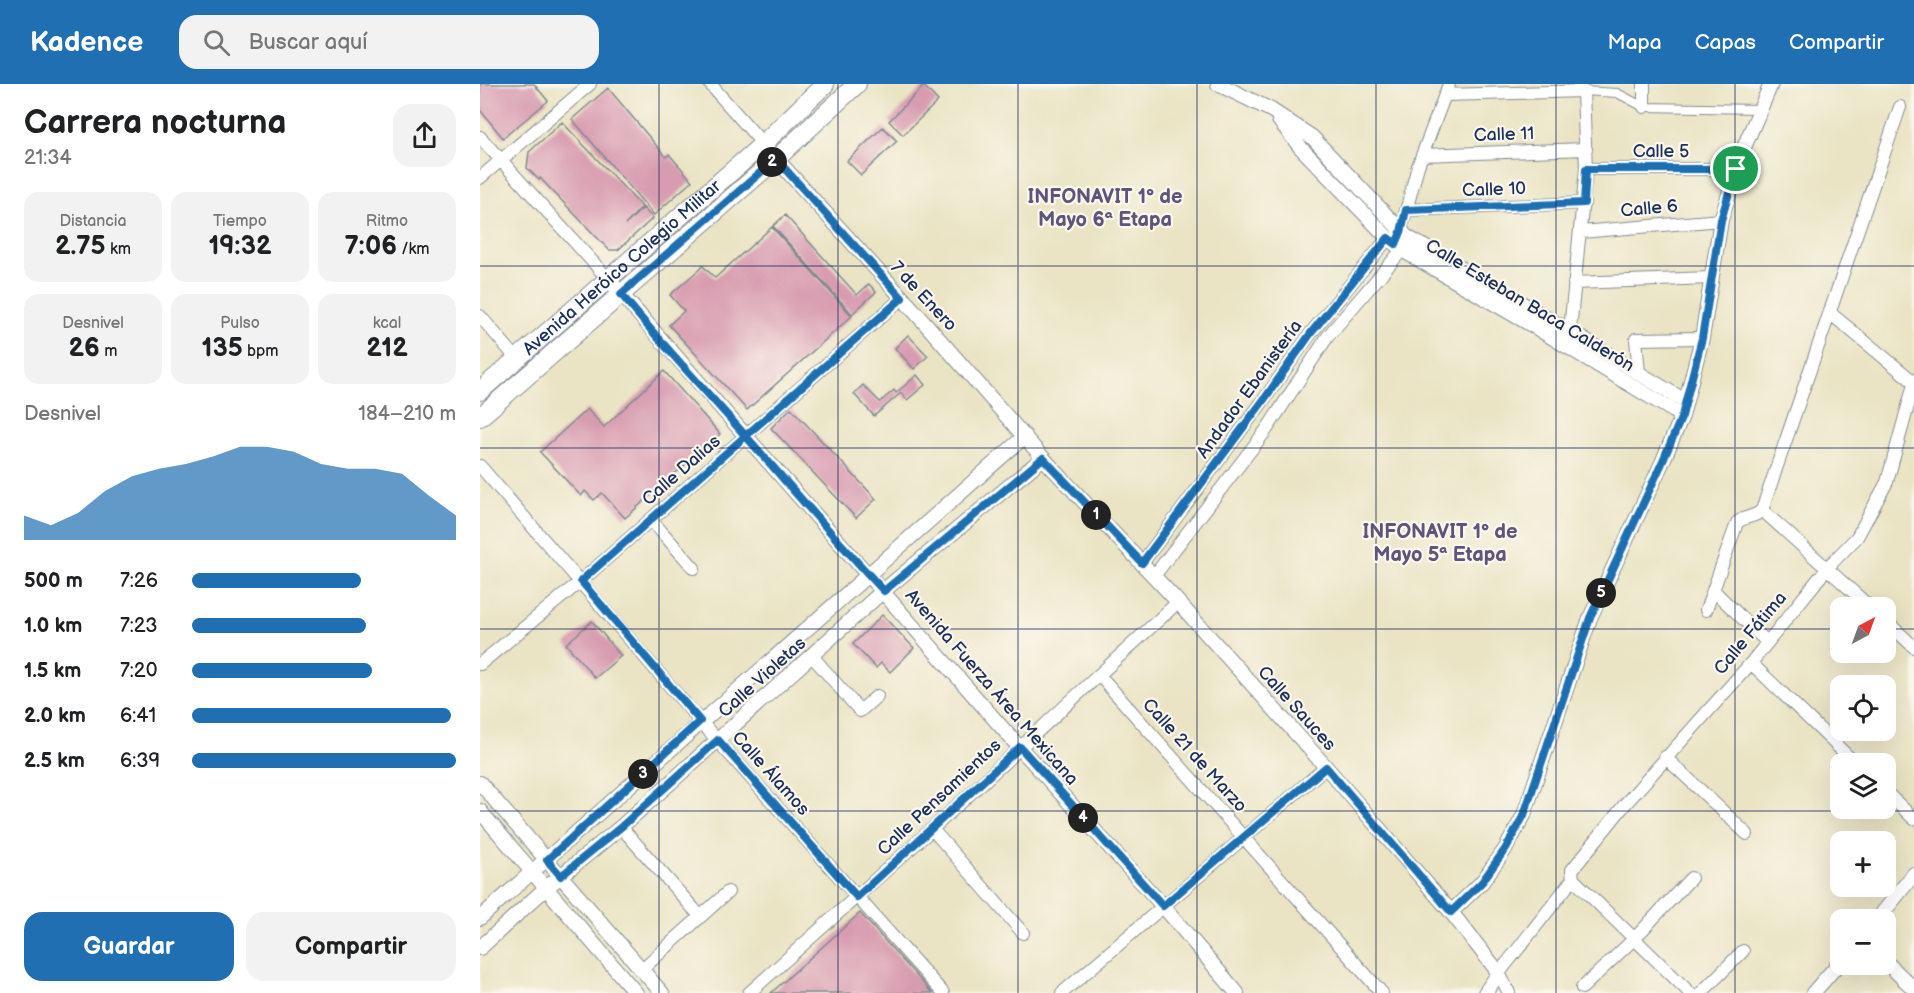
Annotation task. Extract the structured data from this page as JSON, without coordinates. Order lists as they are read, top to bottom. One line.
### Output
{"streets":{"main road":["Avenida Heróico Colegio Militar"],"street":["Calle 11","Calle 5","Calle 10","Calle 6","7 de Enero","Calle Esteban Baca Calderón","Andador Ebanistería","Calle Dalias","Calle Fátima","Calle Violetas","Avenida Fuerza Área Mexicana","Calle Sauces","Calle 21 de Marzo","Calle Álamos","Calle Pensamientos"]},"crossings":[["Calle 11","Andador Ebanistería"],["Calle 10","Andador Ebanistería"],["Avenida Heróico Colegio Militar","7 de Enero"],["Avenida Heróico Colegio Militar","Avenida Fuerza Área Mexicana"],["7 de Enero","Calle Dalias"],["7 de Enero","Calle Violetas"],["7 de Enero","Calle Sauces"],["Calle Esteban Baca Calderón","Andador Ebanistería"],["Andador Ebanistería","Calle Sauces"],["Calle Dalias","Avenida Fuerza Área Mexicana"],["Calle Dalias","Calle Álamos"],["Calle Fátima","Calle Sauces"],["Calle Violetas","Avenida Fuerza Área Mexicana"],["Calle Violetas","Calle Sauces"],["Calle Violetas","Calle Álamos"],["Avenida Fuerza Área Mexicana","Calle Pensamientos"],["Calle Sauces","Calle Pensamientos"],["Calle 21 de Marzo","Calle Pensamientos"],["Calle Álamos","Calle Pensamientos"]],"districts":["INFONAVIT 1º de Mayo 6ª Etapa","INFONAVIT 1º de Mayo 5ª Etapa"],"north":"top right","page":{"header":"Kadence","search":"Buscar aquí","nav":["Mapa","Capas","Compartir"],"heading":["Carrera nocturna","21:34"],"pins":["2","1","5","3","4"],"stats":[["Distancia","2.75 km"],["Tiempo","19:32"],["Ritmo","7:06 /km"],["Desnivel","26 m"],["Pulso","135 bpm"],["kcal","212"]],"chart":["Desnivel","184–210 m"],"list":[{"name":"500 m","note":"7:26"},{"name":"1.0 km","note":"7:23"},{"name":"1.5 km","note":"7:20"},{"name":"2.0 km","note":"6:41"},{"name":"2.5 km","note":"6:39"}],"map_buttons":["+","−"],"buttons":["Guardar","Compartir"]}}
